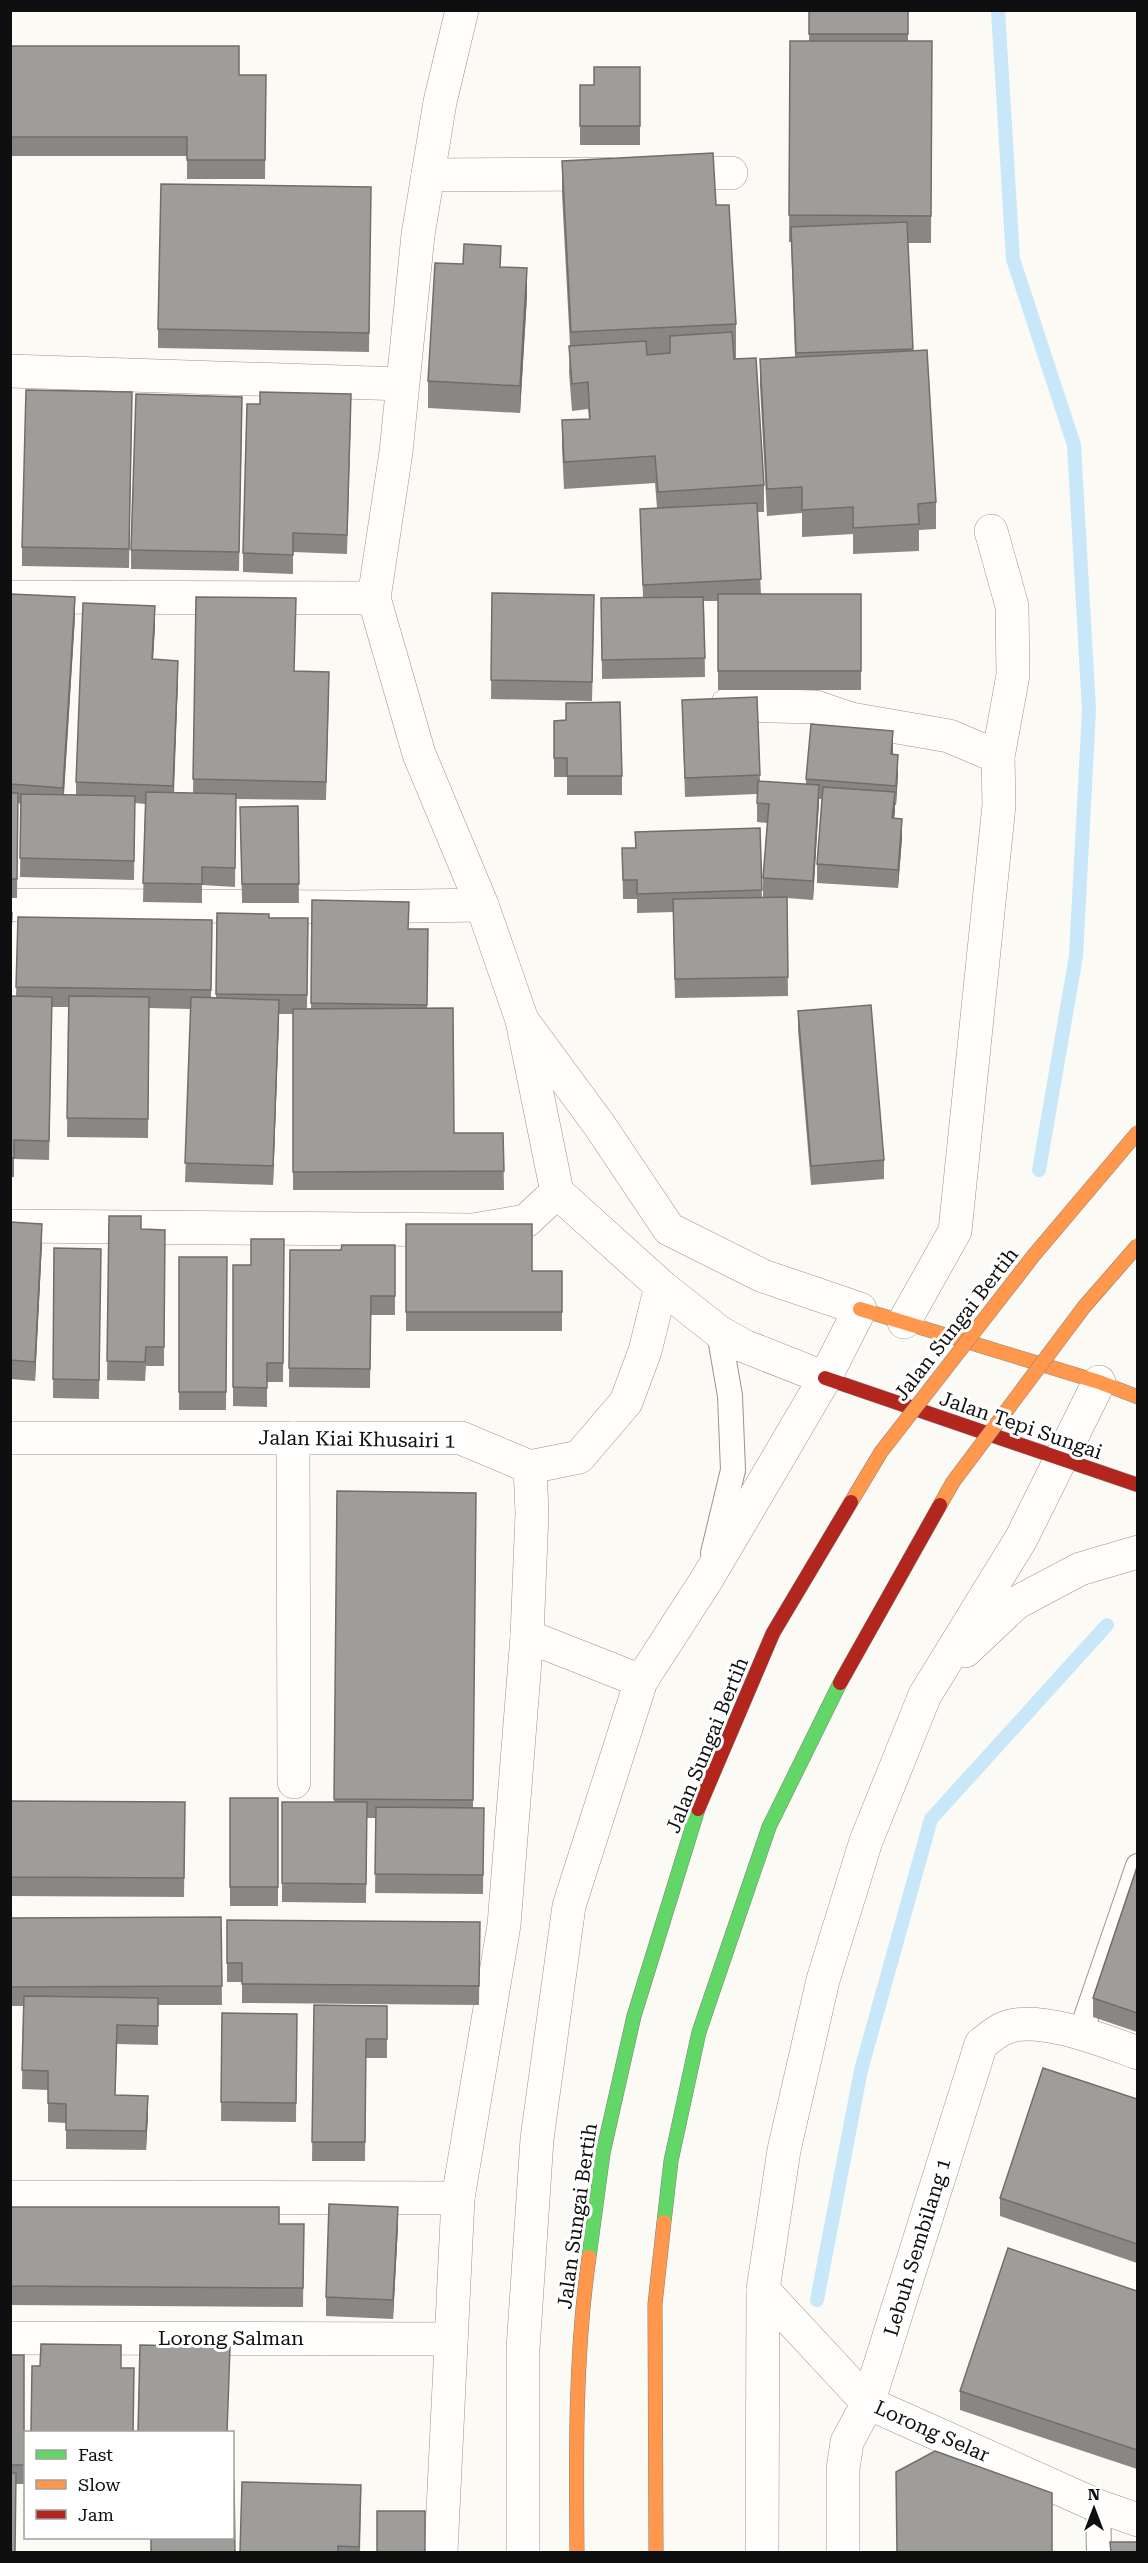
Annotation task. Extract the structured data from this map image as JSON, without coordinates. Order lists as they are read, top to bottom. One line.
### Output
{"streets":{"main road":["Jalan Sungai Bertih","Jalan Tepi Sungai"],"street":["Jalan Kiai Khusairi 1","Lebuh Sembilang 1","Lorong Salman","Lorong Selar"]},"crossings":[["Lebuh Sembilang 1","Lorong Selar"]],"legend":["Fast","Slow","Jam"],"north":"top"}
